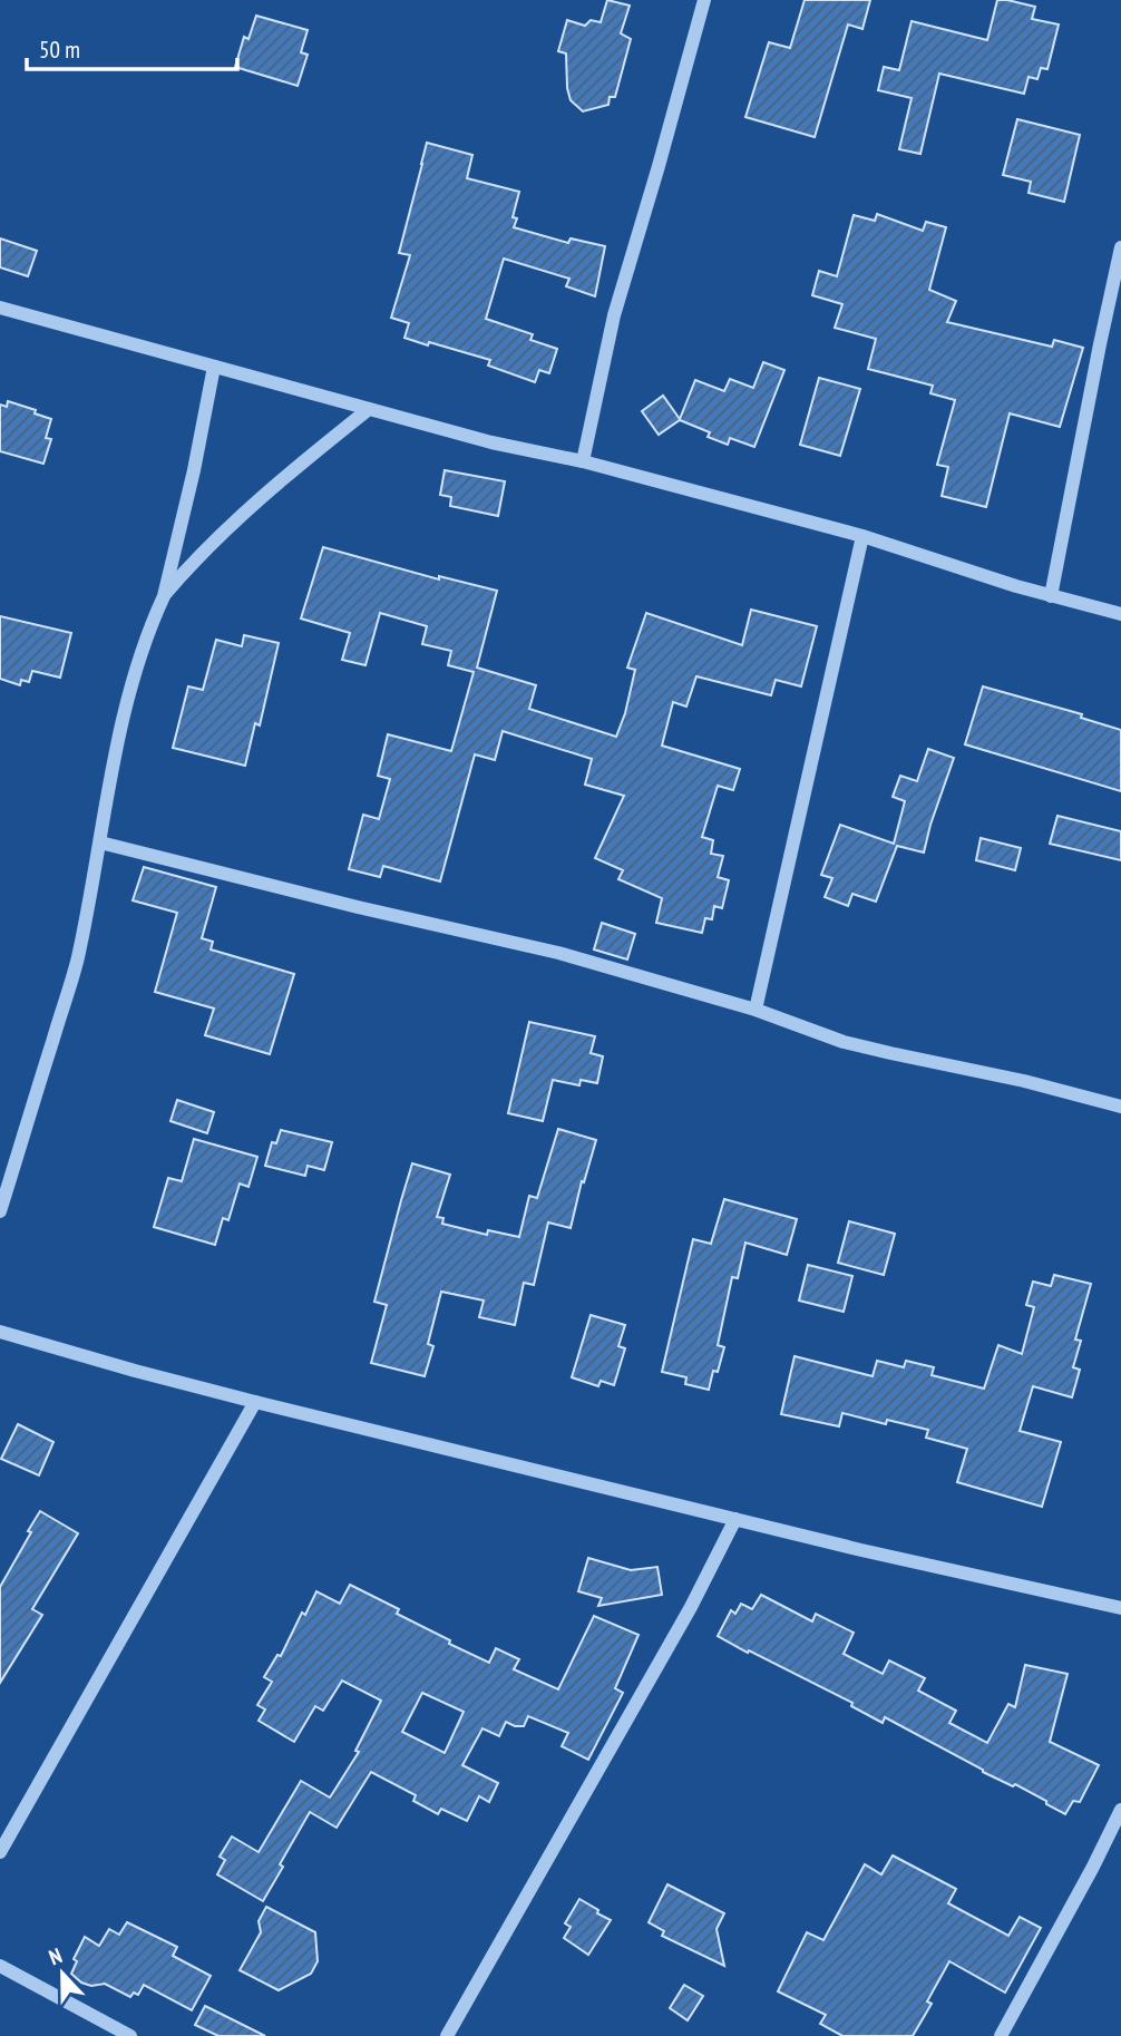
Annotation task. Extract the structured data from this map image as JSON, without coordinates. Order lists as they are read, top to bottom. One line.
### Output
{"scale_bar":"50 m","north":"top"}
